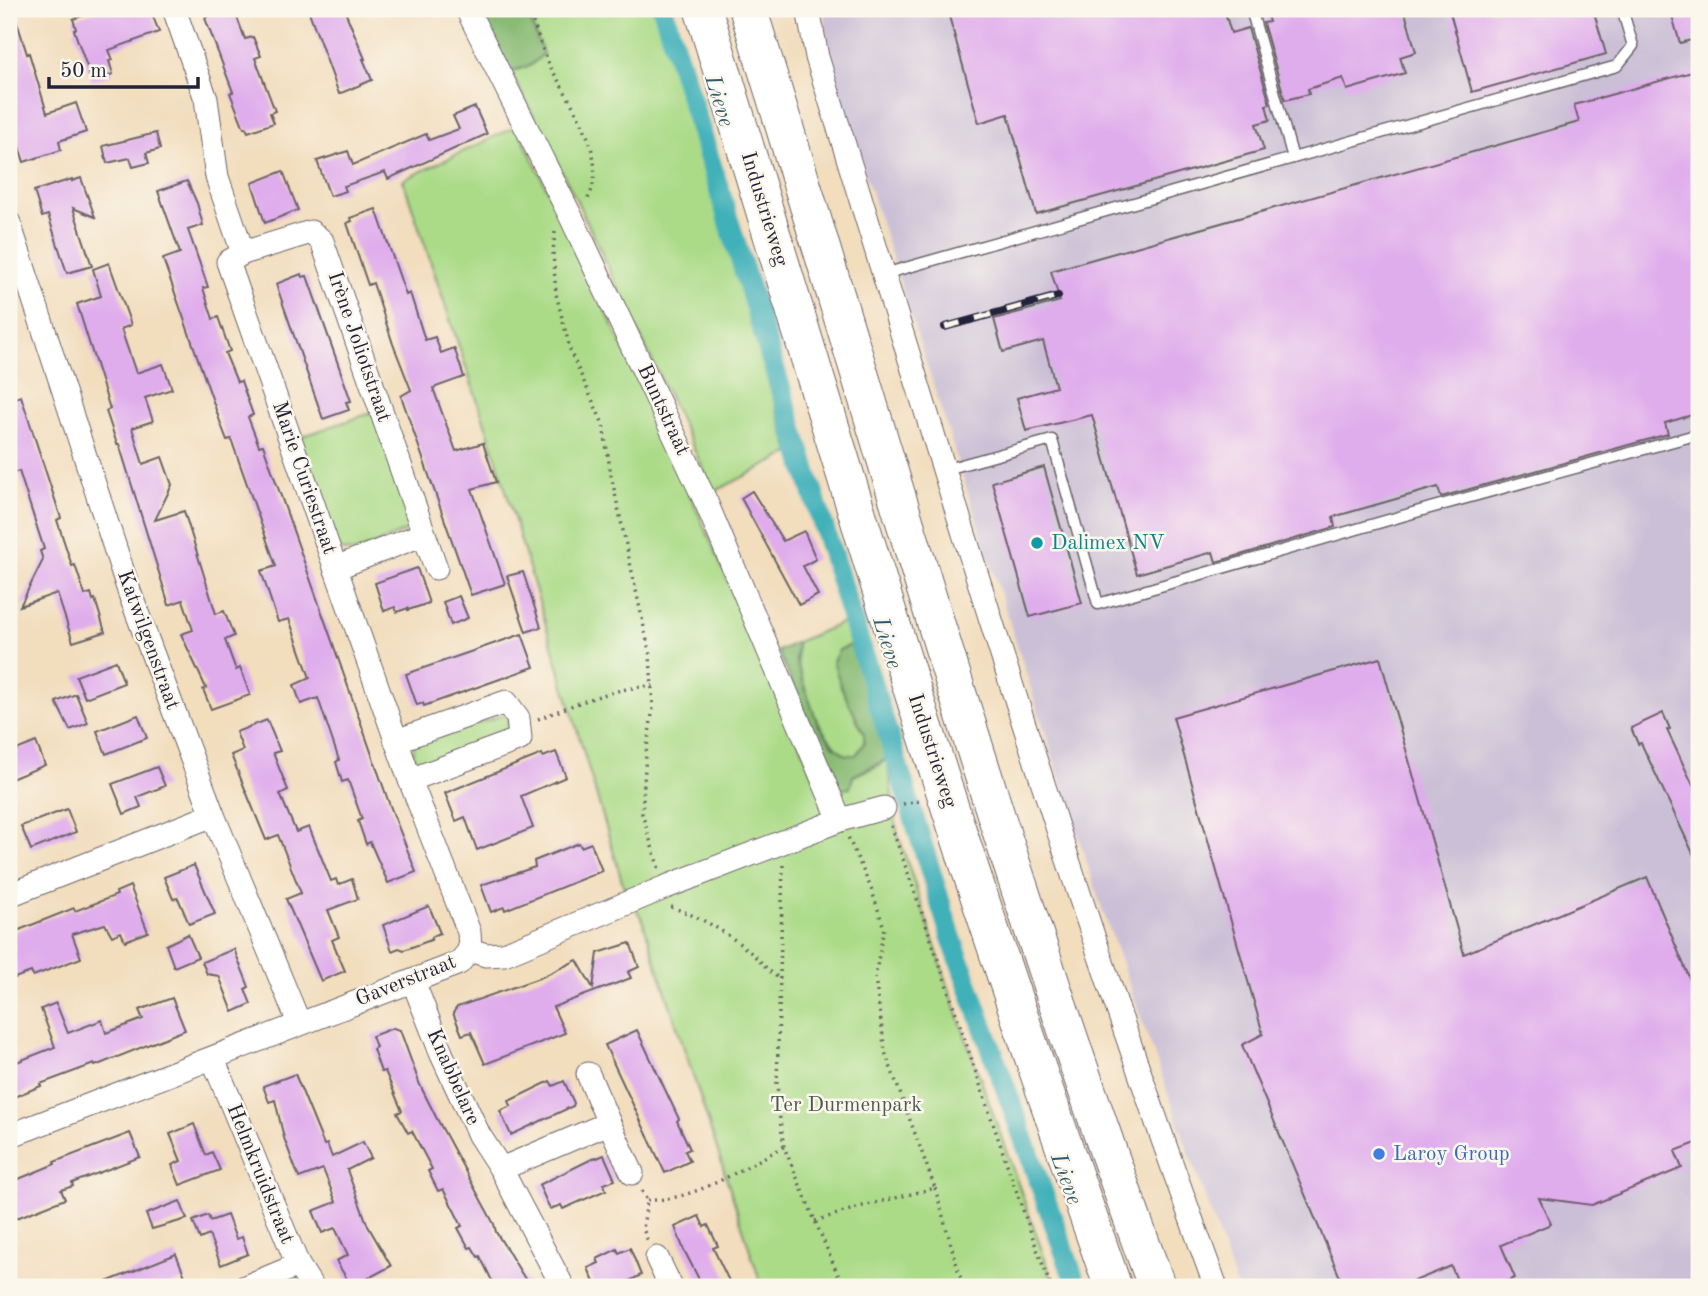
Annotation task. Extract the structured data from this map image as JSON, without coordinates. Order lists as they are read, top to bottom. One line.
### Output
{"streets":{"highway":["Industrieweg"],"street":["Irène Joliotstraat","Buntstraat","Marie Curiestraat","Katwilgenstraat","Gaverstraat","Knabbelare","Helmkruidstraat"]},"crossings":[["Irène Joliotstraat","Marie Curiestraat"],["Buntstraat","Gaverstraat"],["Marie Curiestraat","Gaverstraat"],["Katwilgenstraat","Gaverstraat"],["Gaverstraat","Knabbelare"],["Gaverstraat","Helmkruidstraat"]],"water":["Lieve"],"parks":["Ter Durmenpark"],"places":["Dalimex NV","Laroy Group"],"scale_bar":"50 m"}
